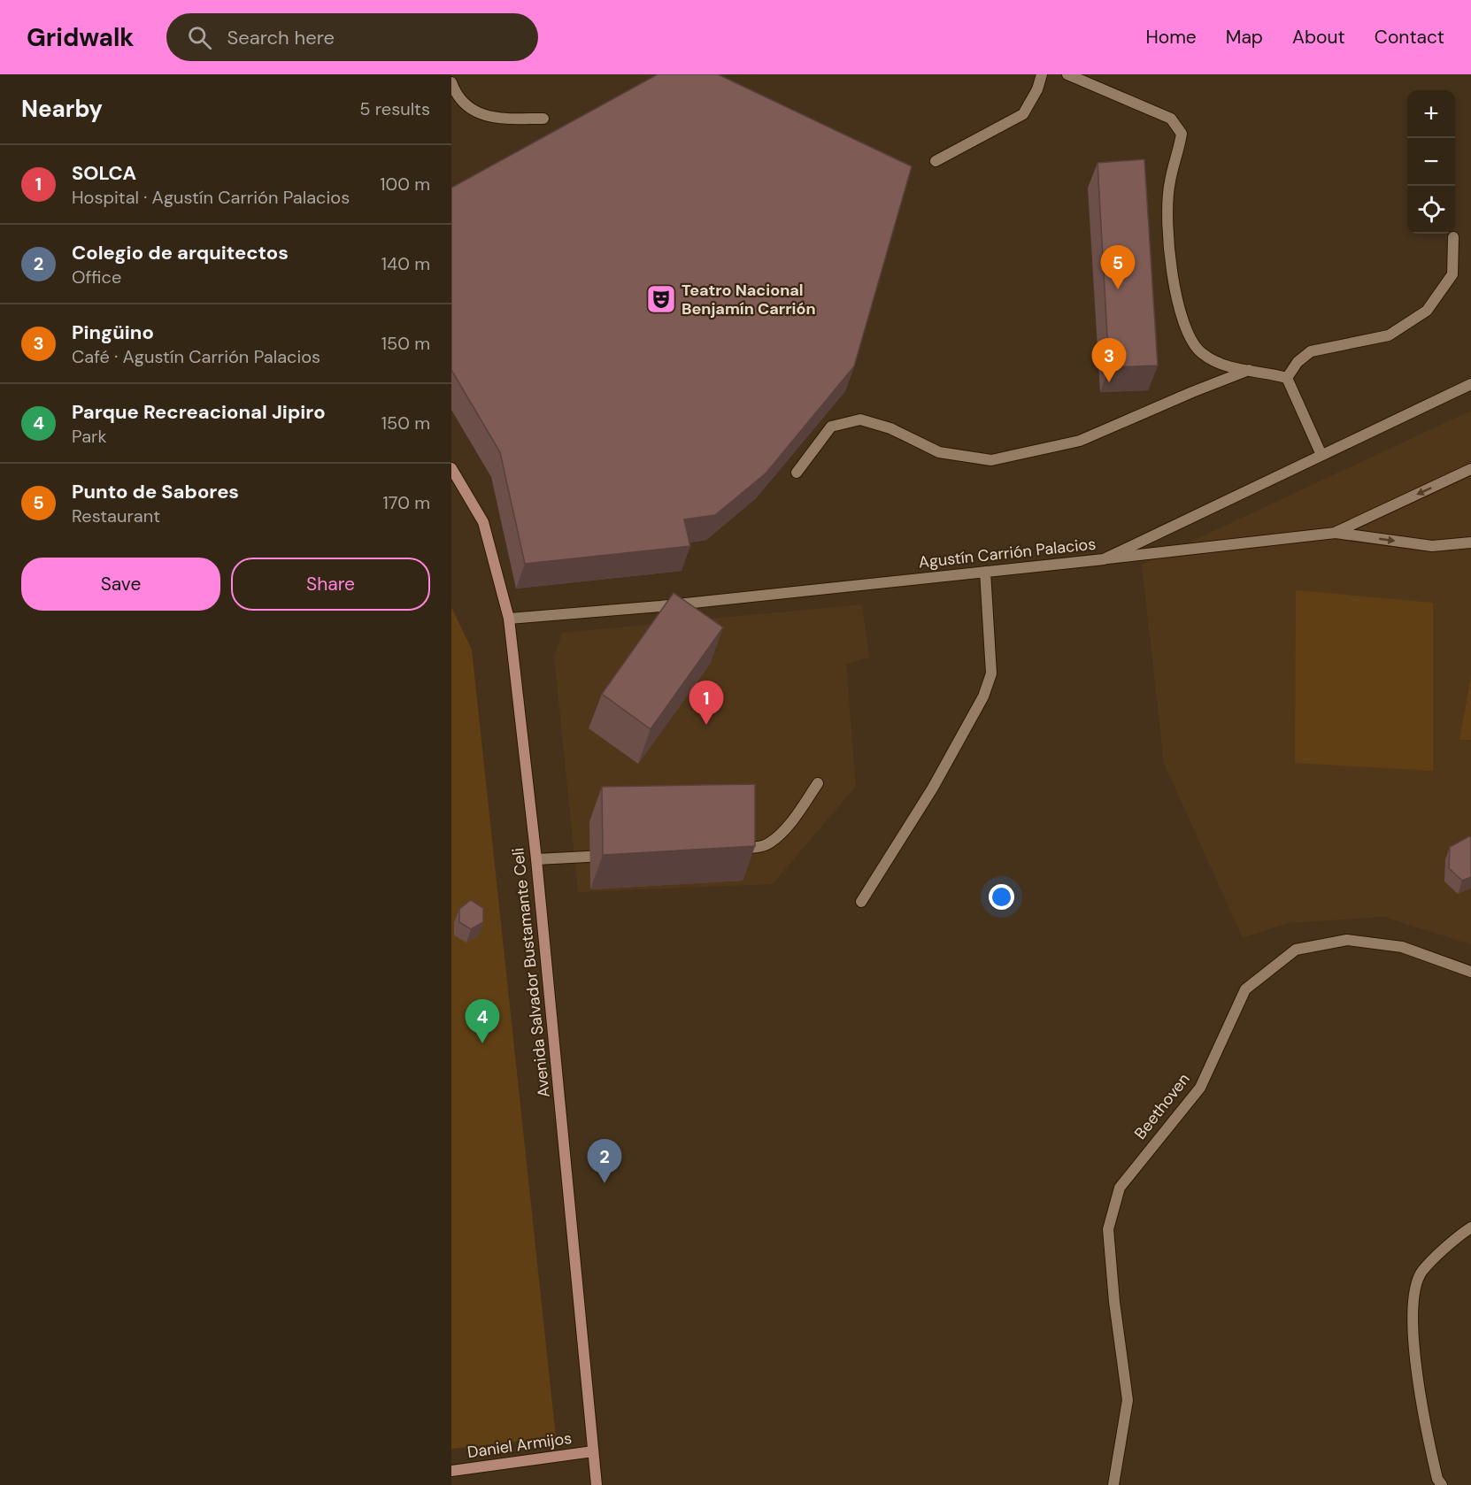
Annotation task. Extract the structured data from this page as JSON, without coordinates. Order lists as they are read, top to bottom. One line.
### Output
{"streets":{"main road":["Avenida Salvador Bustamante Celi","Daniel Armijos"],"street":["Agustín Carrión Palacios","Beethoven"]},"crossings":[["Agustín Carrión Palacios","Avenida Salvador Bustamante Celi"],["Avenida Salvador Bustamante Celi","Daniel Armijos"]],"places":{"theatre":["Teatro Nacional Benjamín Carrión"]},"page":{"header":"Gridwalk","search":"Search here","nav":["Home","Map","About","Contact"],"heading":["Nearby","5 results"],"map_buttons":["+","−"],"list":[{"mark":"1","name":"SOLCA","note":"Hospital · Agustín Carrión Palacios","value":"100 m"},{"mark":"2","name":"Colegio de arquitectos","note":"Office","value":"140 m"},{"mark":"3","name":"Pingüino","note":"Café · Agustín Carrión Palacios","value":"150 m"},{"mark":"4","name":"Parque Recreacional Jipiro","note":"Park","value":"150 m"},{"mark":"5","name":"Punto de Sabores","note":"Restaurant","value":"170 m"}],"pins":["5","3","1","4","2"],"buttons":["Save","Share"]}}
